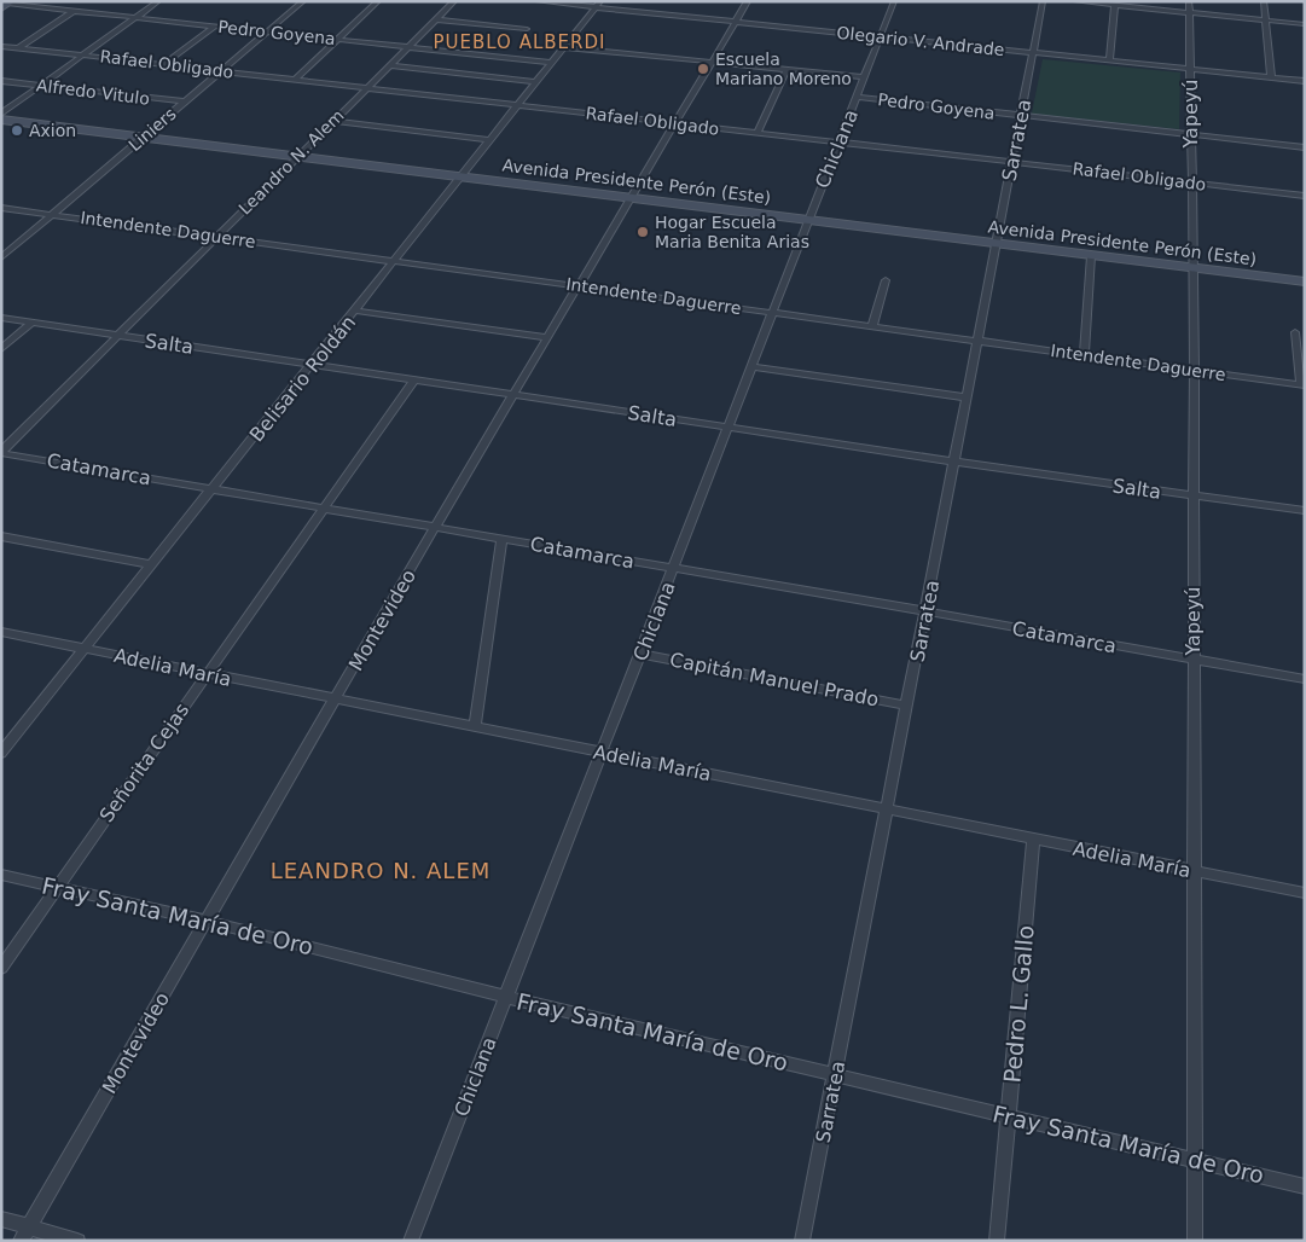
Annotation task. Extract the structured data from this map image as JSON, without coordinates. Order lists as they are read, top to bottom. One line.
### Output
{"streets":{"main road":["Avenida Presidente Perón (Este)"],"street":["Pedro Goyena","Olegario V. Andrade","Rafael Obligado","Alfredo Vitulo","Yapeyú","Liniers","Sarratea","Chiclana","Leandro N. Alem","Intendente Daguerre","Salta","Belisario Roldán","Catamarca","Montevideo","Adelia María","Capitán Manuel Prado","Señorita Cejas","Fray Santa María de Oro","Pedro L. Gallo"]},"crossings":[["Pedro Goyena","Yapeyú"],["Pedro Goyena","Liniers"],["Pedro Goyena","Sarratea"],["Pedro Goyena","Chiclana"],["Pedro Goyena","Leandro N. Alem"],["Pedro Goyena","Belisario Roldán"],["Pedro Goyena","Montevideo"],["Olegario V. Andrade","Yapeyú"],["Olegario V. Andrade","Sarratea"],["Olegario V. Andrade","Chiclana"],["Olegario V. Andrade","Belisario Roldán"],["Olegario V. Andrade","Montevideo"],["Rafael Obligado","Yapeyú"],["Rafael Obligado","Liniers"],["Rafael Obligado","Sarratea"],["Rafael Obligado","Chiclana"],["Rafael Obligado","Leandro N. Alem"],["Rafael Obligado","Belisario Roldán"],["Rafael Obligado","Montevideo"],["Alfredo Vitulo","Liniers"],["Yapeyú","Avenida Presidente Perón (Este)"],["Yapeyú","Intendente Daguerre"],["Yapeyú","Salta"],["Yapeyú","Catamarca"],["Yapeyú","Adelia María"],["Yapeyú","Fray Santa María de Oro"],["Liniers","Avenida Presidente Perón (Este)"],["Liniers","Intendente Daguerre"],["Sarratea","Avenida Presidente Perón (Este)"],["Sarratea","Intendente Daguerre"],["Sarratea","Salta"],["Sarratea","Catamarca"],["Sarratea","Adelia María"],["Sarratea","Capitán Manuel Prado"],["Sarratea","Fray Santa María de Oro"],["Chiclana","Avenida Presidente Perón (Este)"],["Chiclana","Intendente Daguerre"],["Chiclana","Salta"],["Chiclana","Catamarca"],["Chiclana","Adelia María"],["Chiclana","Capitán Manuel Prado"],["Chiclana","Fray Santa María de Oro"],["Leandro N. Alem","Avenida Presidente Perón (Este)"],["Leandro N. Alem","Intendente Daguerre"],["Leandro N. Alem","Salta"],["Leandro N. Alem","Catamarca"],["Avenida Presidente Perón (Este)","Belisario Roldán"],["Avenida Presidente Perón (Este)","Montevideo"],["Intendente Daguerre","Belisario Roldán"],["Intendente Daguerre","Montevideo"],["Salta","Belisario Roldán"],["Salta","Montevideo"],["Salta","Señorita Cejas"],["Belisario Roldán","Catamarca"],["Belisario Roldán","Adelia María"],["Catamarca","Montevideo"],["Catamarca","Señorita Cejas"],["Montevideo","Adelia María"],["Montevideo","Fray Santa María de Oro"],["Adelia María","Señorita Cejas"],["Adelia María","Pedro L. Gallo"],["Señorita Cejas","Fray Santa María de Oro"],["Fray Santa María de Oro","Pedro L. Gallo"]],"districts":["PUEBLO ALBERDI","LEANDRO N. ALEM"],"places":["Escuela Mariano Moreno","Axion","Hogar Escuela Maria Benita Arias"]}
